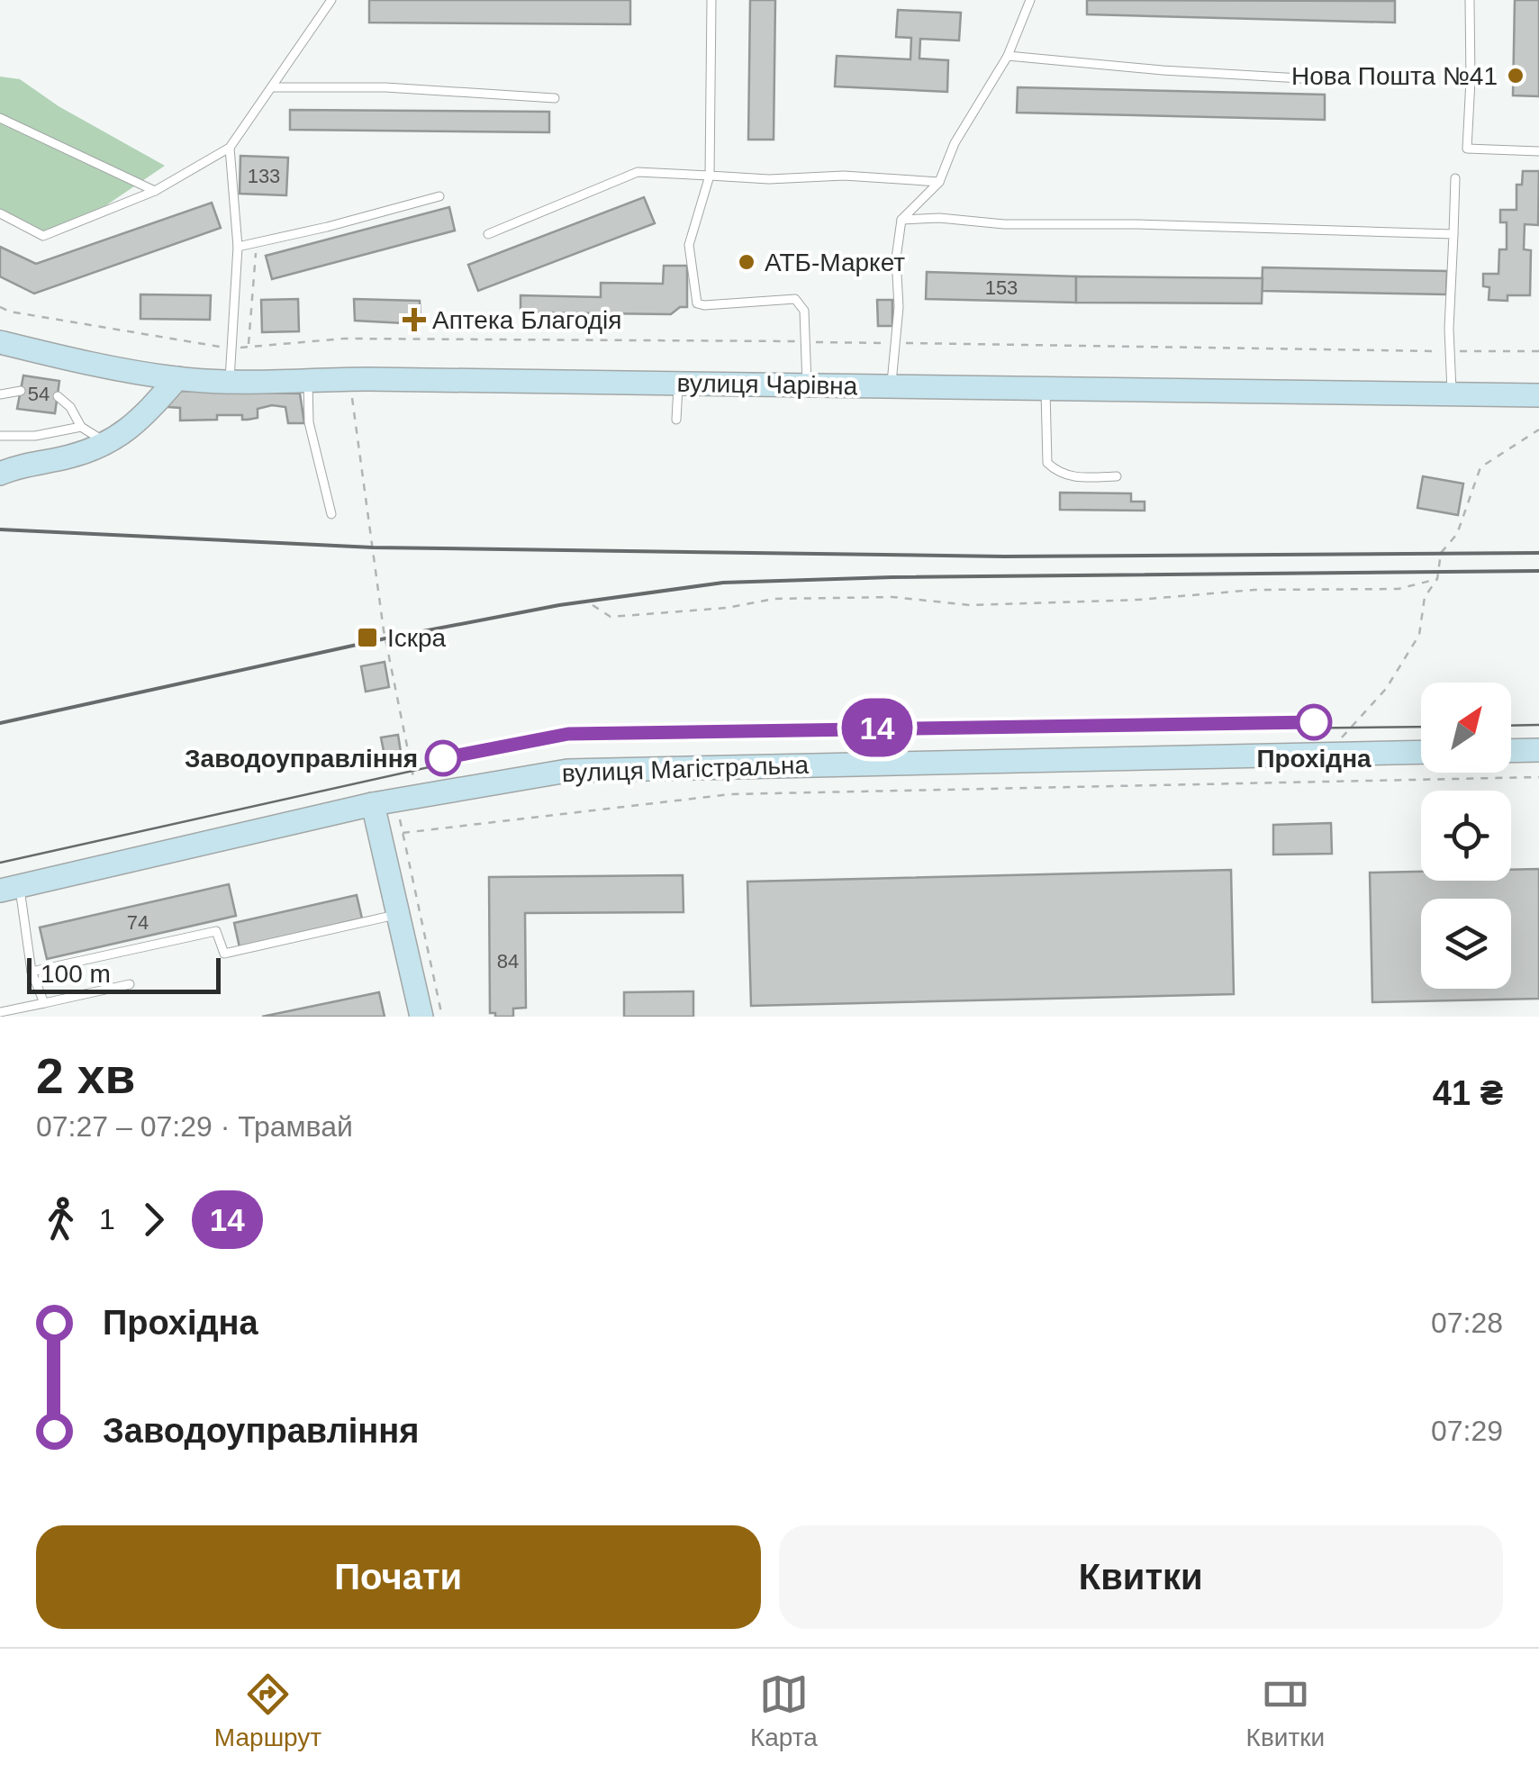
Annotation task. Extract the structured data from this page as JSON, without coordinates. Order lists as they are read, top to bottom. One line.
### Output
{"streets":{"street":["вулиця Чарівна","вулиця Магістральна"]},"places":{"other":["Нова Пошта №41","АТБ-Маркет","Прохідна","Заводоуправління"],"health":["Аптека Благодія"],"transit":["Іскра"]},"lines":["tram line 14"],"house_numbers":["133","153","54","74","84"],"scale_bar":"100 m","north":"top right","page":{"on_map":"14","scale":"100 m","heading":["2 хв","07:27 – 07:29 · Трамвай","41 ₴"],"legs":["1","14"],"list":[{"name":"Прохідна","value":"07:28"},{"name":"Заводоуправління","value":"07:29"}],"buttons":["Почати","Квитки"],"tabs":["Маршрут","Карта","Квитки"]}}
